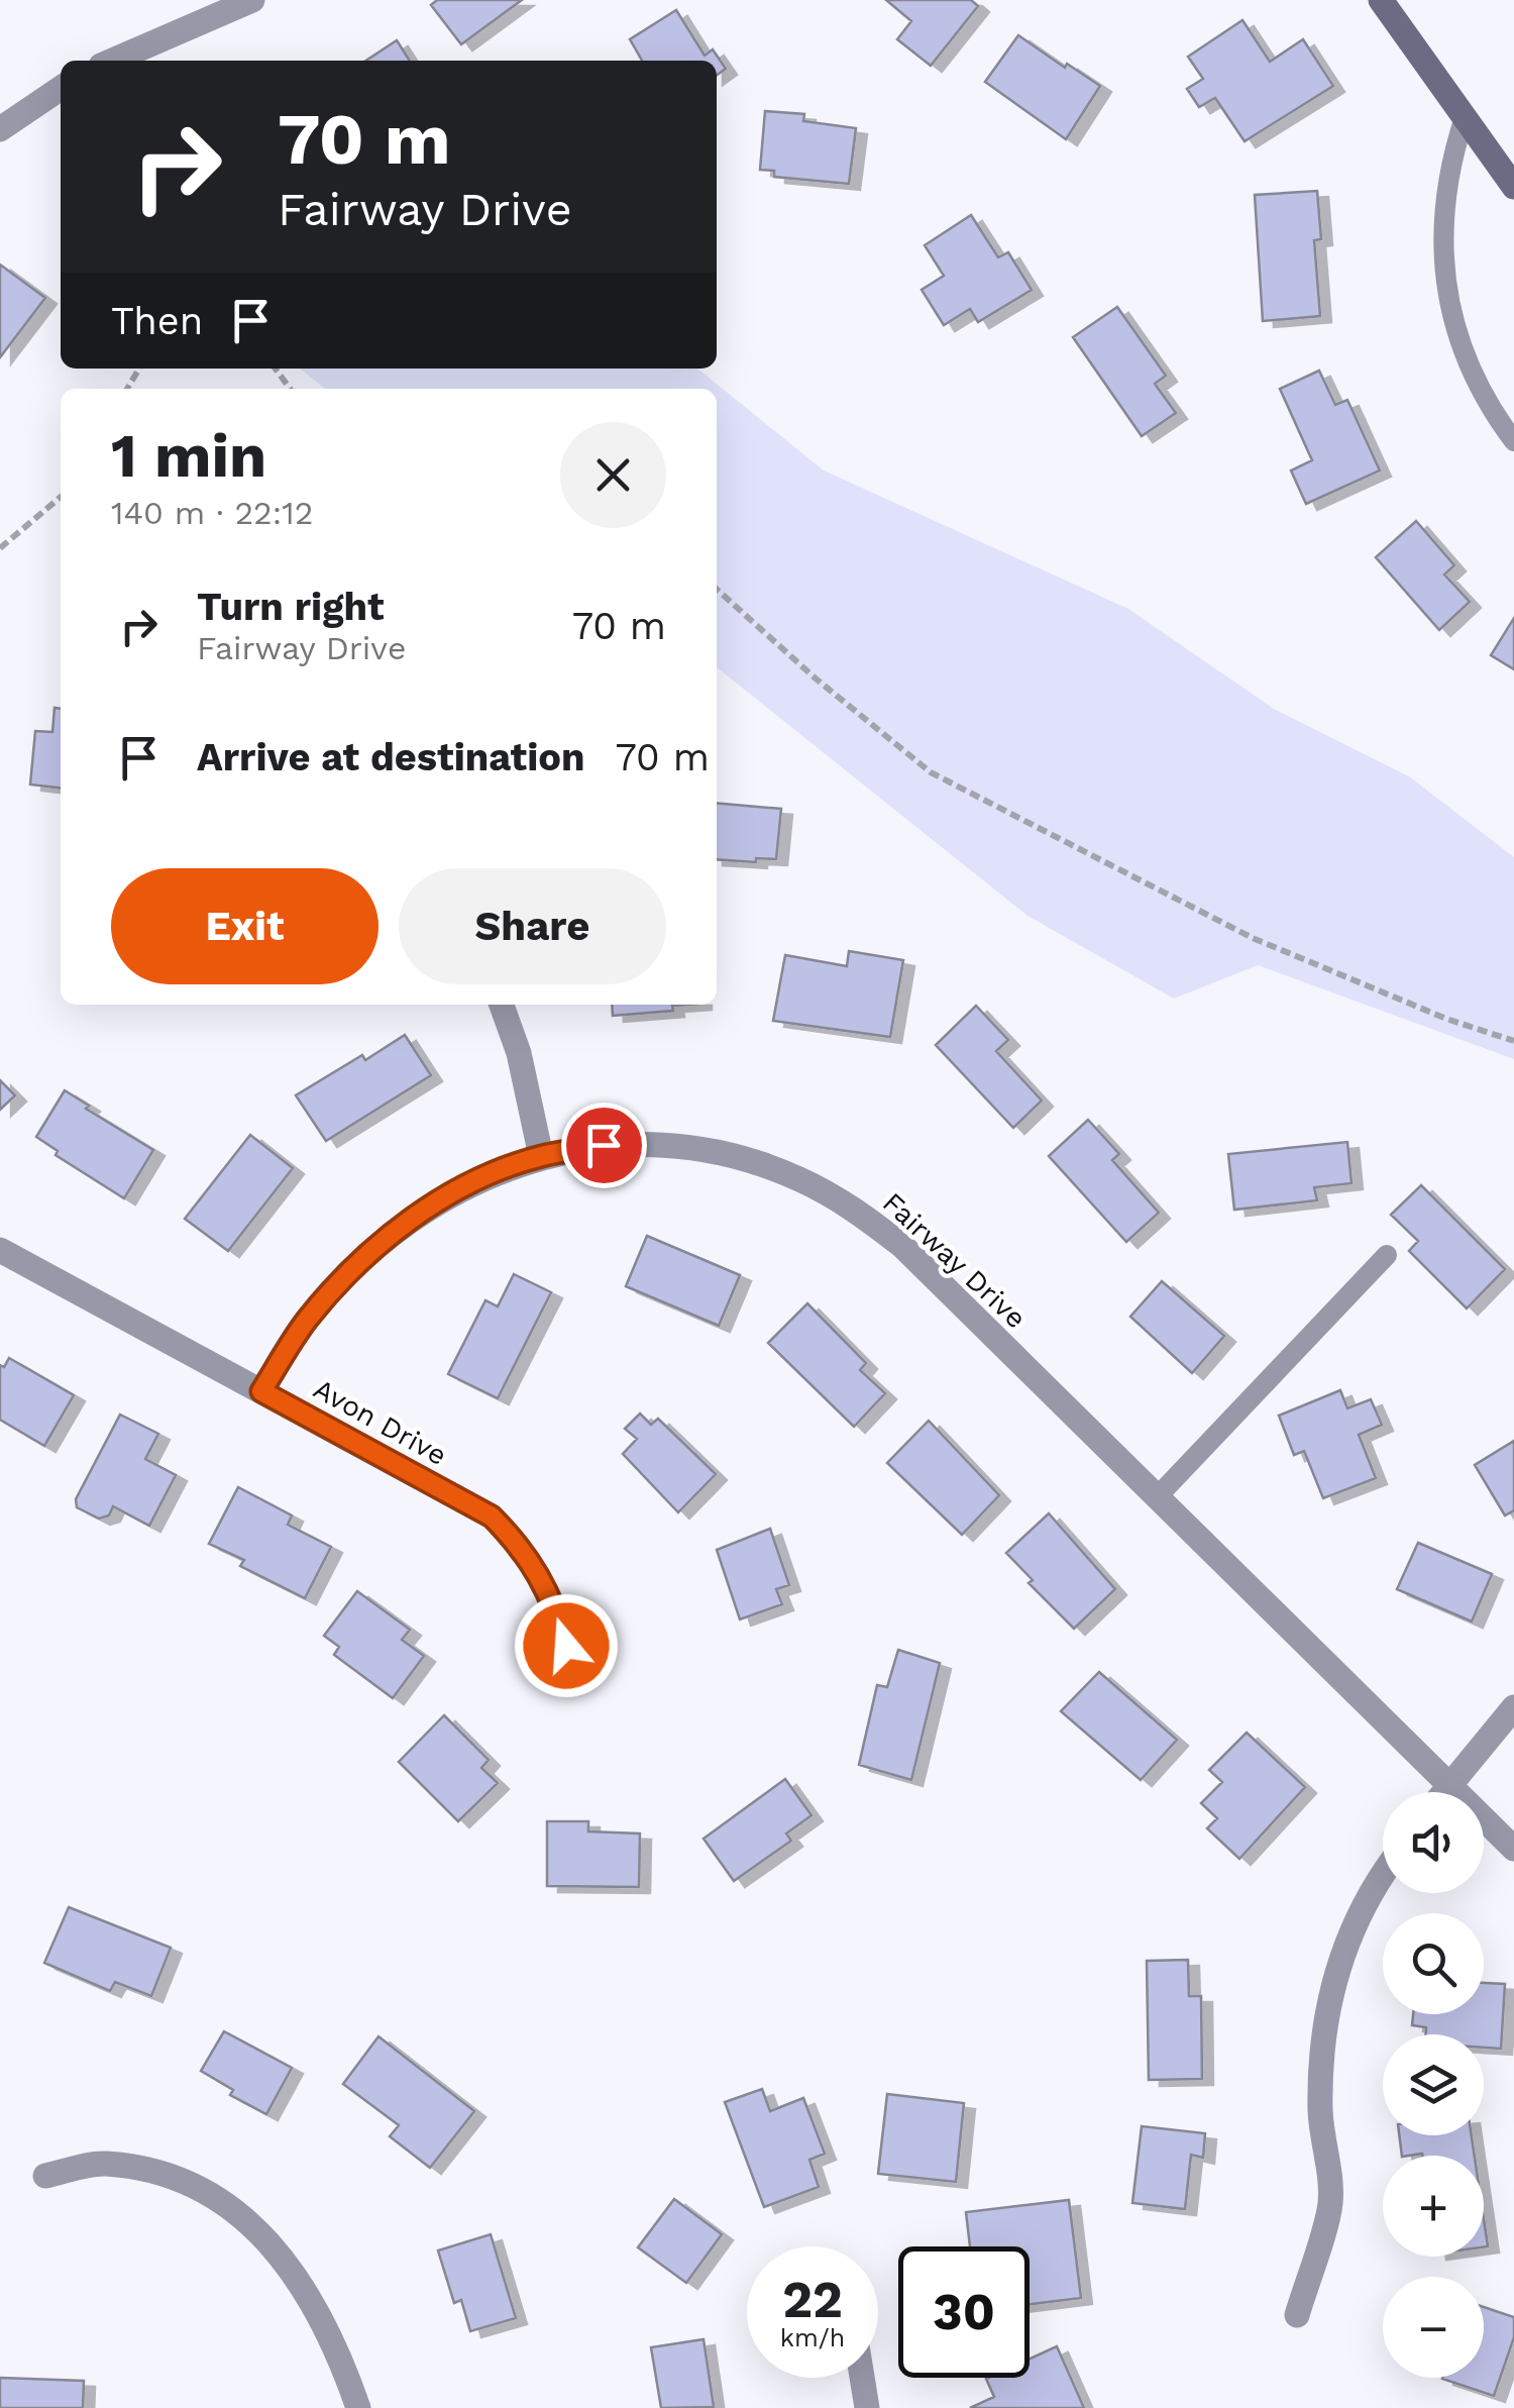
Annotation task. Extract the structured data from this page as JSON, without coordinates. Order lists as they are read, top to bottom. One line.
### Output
{"streets":{"street":["Fairway Drive","Avon Drive"]},"crossings":[["Fairway Drive","Avon Drive"]],"page":{"turn":["70 m","Fairway Drive"],"then":"Then","heading":["1 min","140 m · 22:12"],"list":[{"name":"Turn right","note":"Fairway Drive","value":"70 m"},{"name":"Arrive at destination","value":"70 m"}],"buttons":["Exit","Share"],"map_buttons":["+","−"],"speed":"22 km/h","limit":"30"}}
